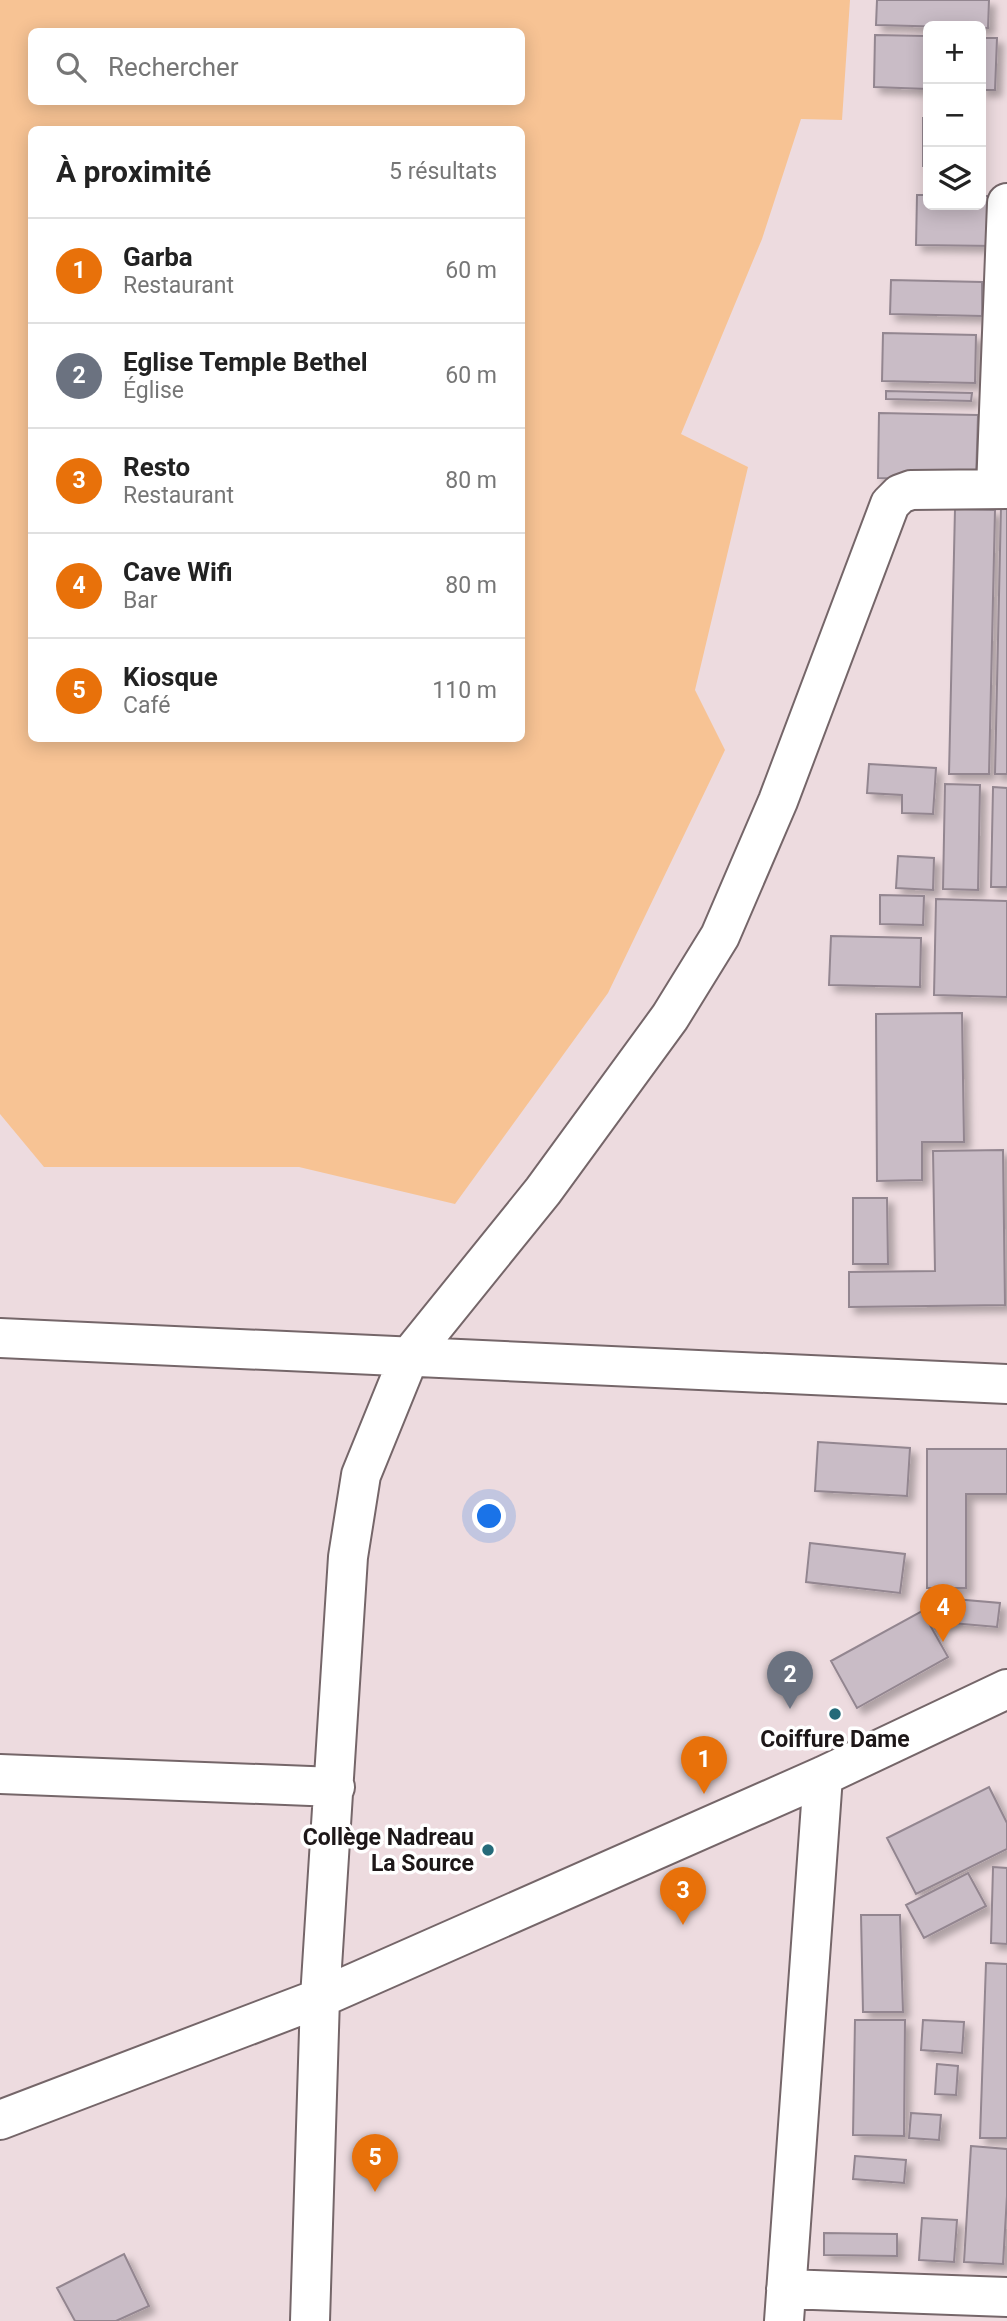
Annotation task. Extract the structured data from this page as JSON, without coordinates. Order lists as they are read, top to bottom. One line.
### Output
{"places":["Coiffure Dame","Collège Nadreau La Source"],"page":{"map_buttons":["+","−"],"search":"Rechercher","heading":["À proximité","5 résultats"],"list":[{"mark":"1","name":"Garba","note":"Restaurant","value":"60 m"},{"mark":"2","name":"Eglise Temple Bethel","note":"Église","value":"60 m"},{"mark":"3","name":"Resto","note":"Restaurant","value":"80 m"},{"mark":"4","name":"Cave Wifi","note":"Bar","value":"80 m"},{"mark":"5","name":"Kiosque","note":"Café","value":"110 m"}],"pins":["4","2","1","3","5"]}}
